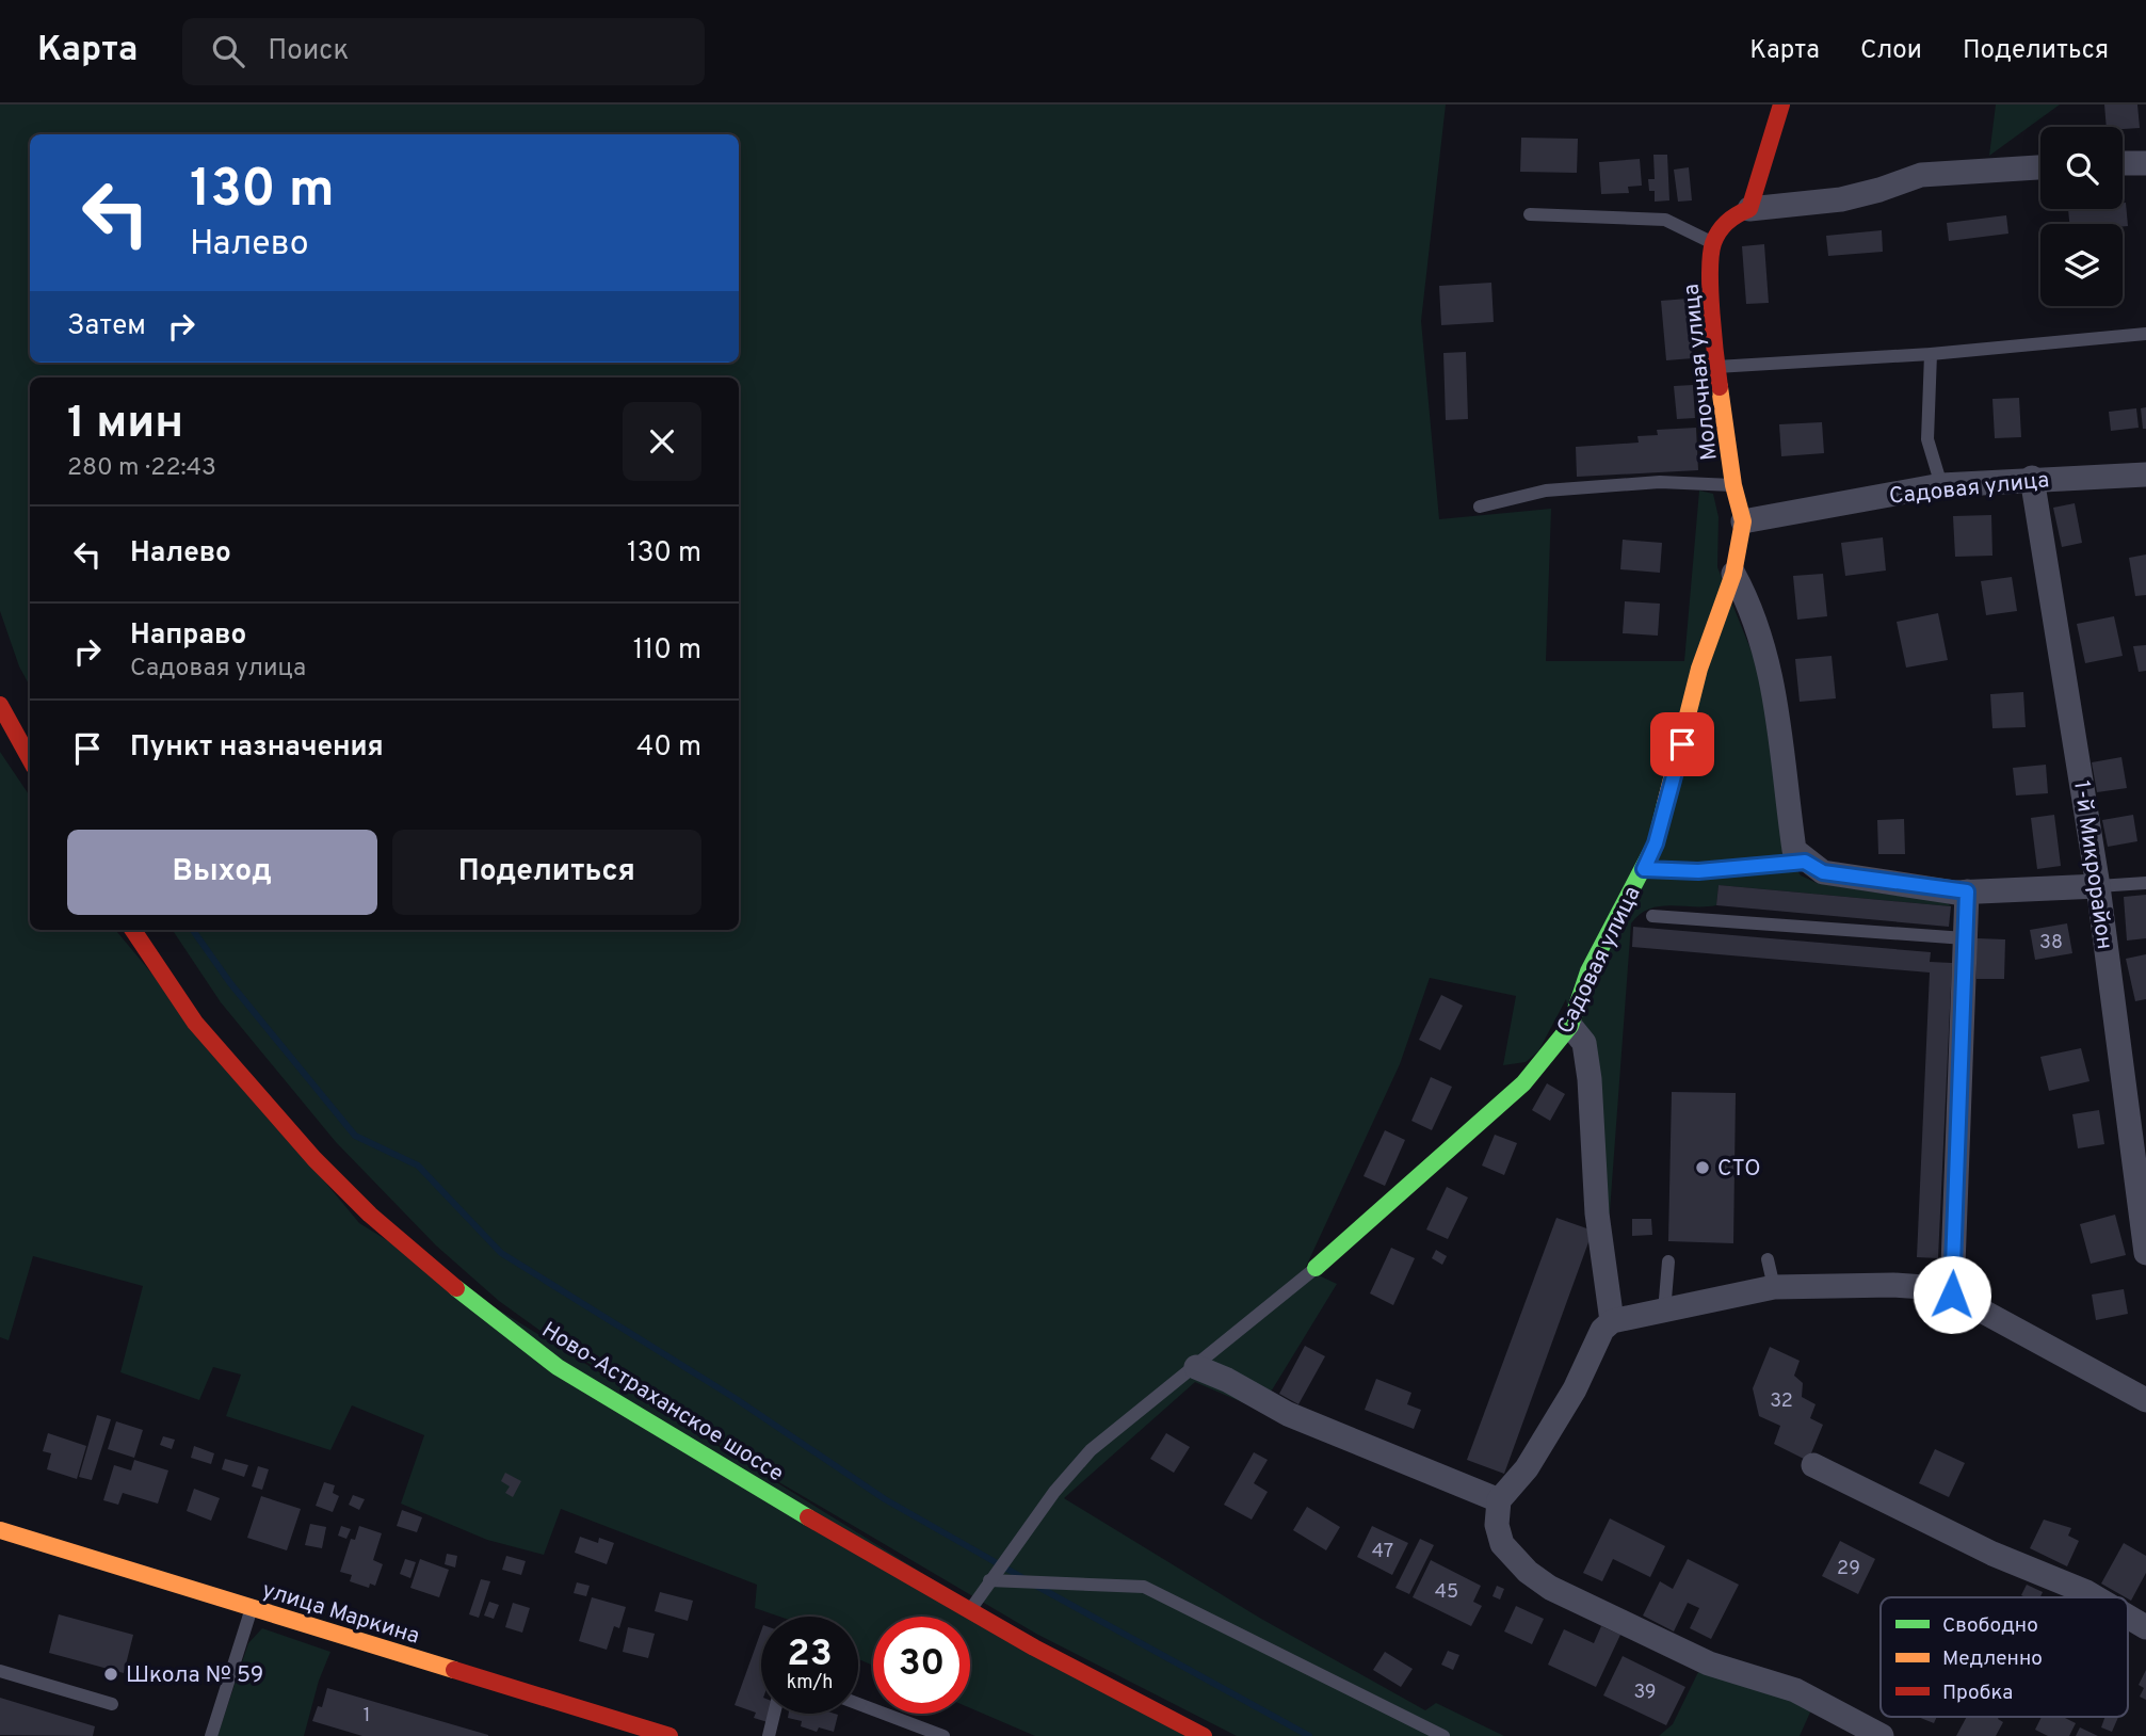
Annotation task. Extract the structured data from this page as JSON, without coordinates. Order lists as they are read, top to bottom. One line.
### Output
{"streets":{"street":["Молочная улица","Садовая улица","1-й Микрорайон","Ново-Астраханское шоссе","улица Маркина"]},"crossings":[["Молочная улица","Садовая улица"],["Садовая улица","1-й Микрорайон"]],"places":["СТО","Школа № 59"],"house_numbers":["38","32","47","29","45","39","1"],"legend":["Свободно","Медленно","Пробка"],"page":{"header":"Карта","search":"Поиск","nav":["Карта","Слои","Поделиться"],"turn":["130 m","Налево"],"then":"Затем","heading":["1 мин","280 m · 22:43"],"list":[{"name":"Налево","value":"130 m"},{"name":"Направо","note":"Садовая улица","value":"110 m"},{"name":"Пункт назначения","value":"40 m"}],"buttons":["Выход","Поделиться"],"speed":"23 km/h","limit":"30"}}
